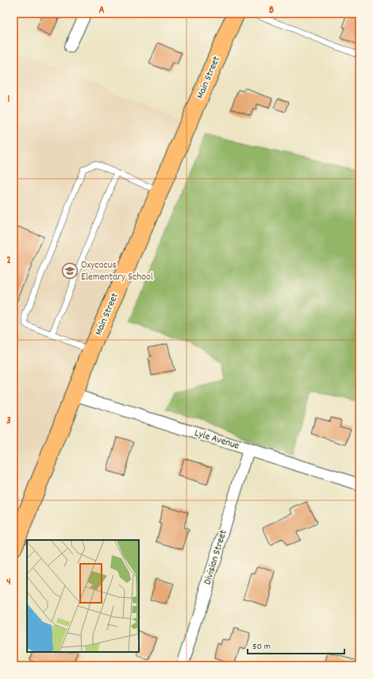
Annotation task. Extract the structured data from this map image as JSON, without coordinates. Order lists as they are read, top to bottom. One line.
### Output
{"streets":{"highway":["Main Street"],"street":["Lyle Avenue","Division Street"]},"crossings":[["Main Street","Lyle Avenue"],["Lyle Avenue","Division Street"]],"places":{"school or university":["Oxycocus Elementary School"]},"scale_bar":"50 m","grid":{"columns":["A","B"],"rows":["1","2","3","4"]}}
